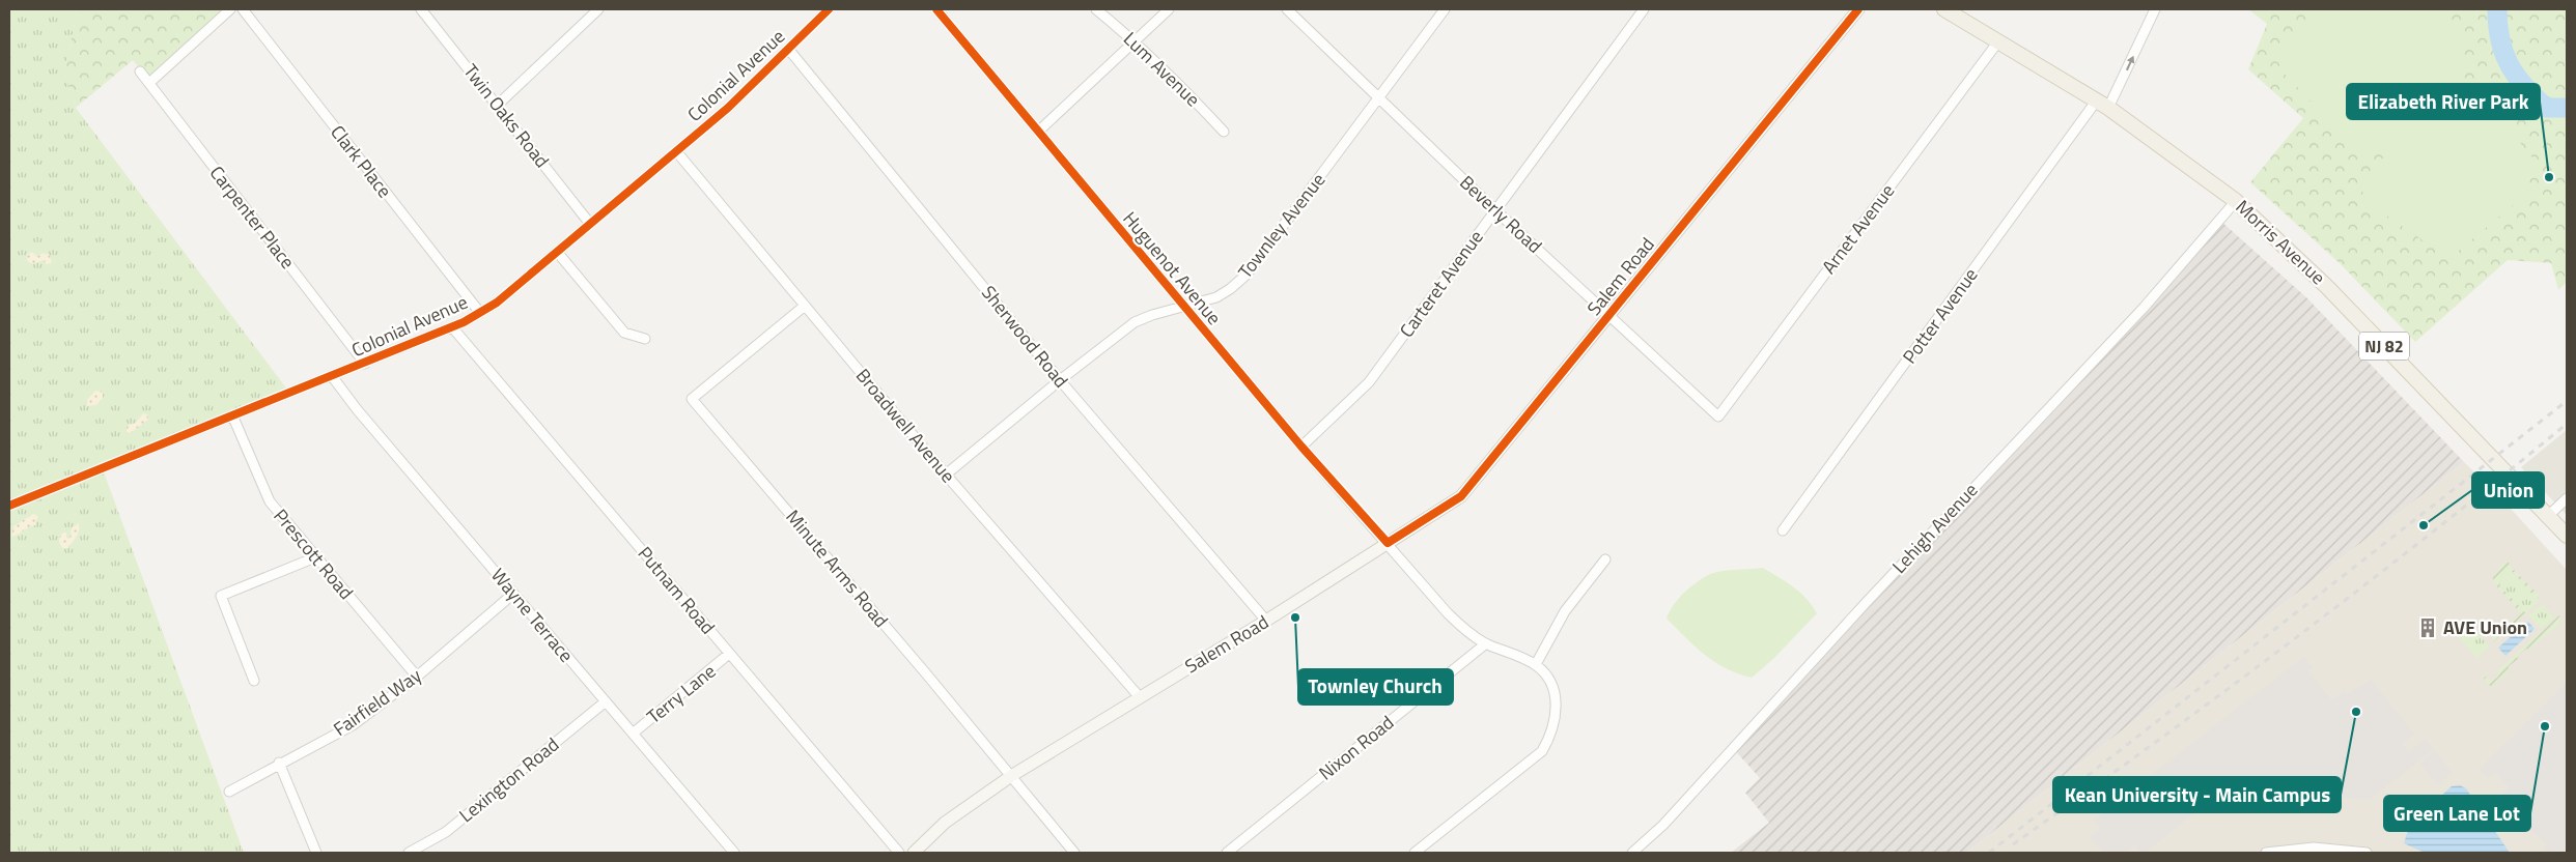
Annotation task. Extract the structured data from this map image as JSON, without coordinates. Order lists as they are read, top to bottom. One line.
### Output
{"streets":{"main road":["Morris Avenue","NJ 82"],"street":["Lum Avenue","Colonial Avenue","Twin Oaks Road","Clark Place","Beverly Road","Carpenter Place","Townley Avenue","Arnet Avenue","Huguenot Avenue","Salem Road","Carteret Avenue","Potter Avenue","Sherwood Road","Broadwell Avenue","Lehigh Avenue","Prescott Road","Minute Arms Road","Putnam Road","Wayne Terrace","Terry Lane","Fairfield Way","Nixon Road","Lexington Road"]},"crossings":[["Colonial Avenue","Twin Oaks Road"],["Colonial Avenue","Clark Place"],["Colonial Avenue","Carpenter Place"],["Colonial Avenue","Sherwood Road"],["Colonial Avenue","Broadwell Avenue"],["Colonial Avenue","Prescott Road"],["Colonial Avenue","Putnam Road"],["Colonial Avenue","Wayne Terrace"],["Beverly Road","Townley Avenue"],["Beverly Road","Arnet Avenue"],["Beverly Road","Salem Road"],["Beverly Road","Carteret Avenue"],["Townley Avenue","Huguenot Avenue"],["Townley Avenue","Sherwood Road"],["Townley Avenue","Broadwell Avenue"],["Arnet Avenue","Morris Avenue"],["Morris Avenue","Potter Avenue"],["Morris Avenue","Lehigh Avenue"],["Huguenot Avenue","Salem Road"],["Huguenot Avenue","Carteret Avenue"],["Huguenot Avenue","Nixon Road"],["Salem Road","Sherwood Road"],["Salem Road","Broadwell Avenue"],["Salem Road","Minute Arms Road"],["Broadwell Avenue","Minute Arms Road"],["Prescott Road","Fairfield Way"],["Putnam Road","Terry Lane"],["Wayne Terrace","Terry Lane"],["Wayne Terrace","Fairfield Way"],["Wayne Terrace","Lexington Road"]],"places":{"other":["Elizabeth River Park","Union","Townley Church","Kean University - Main Campus","Green Lane Lot"],"building":["AVE Union"]}}
